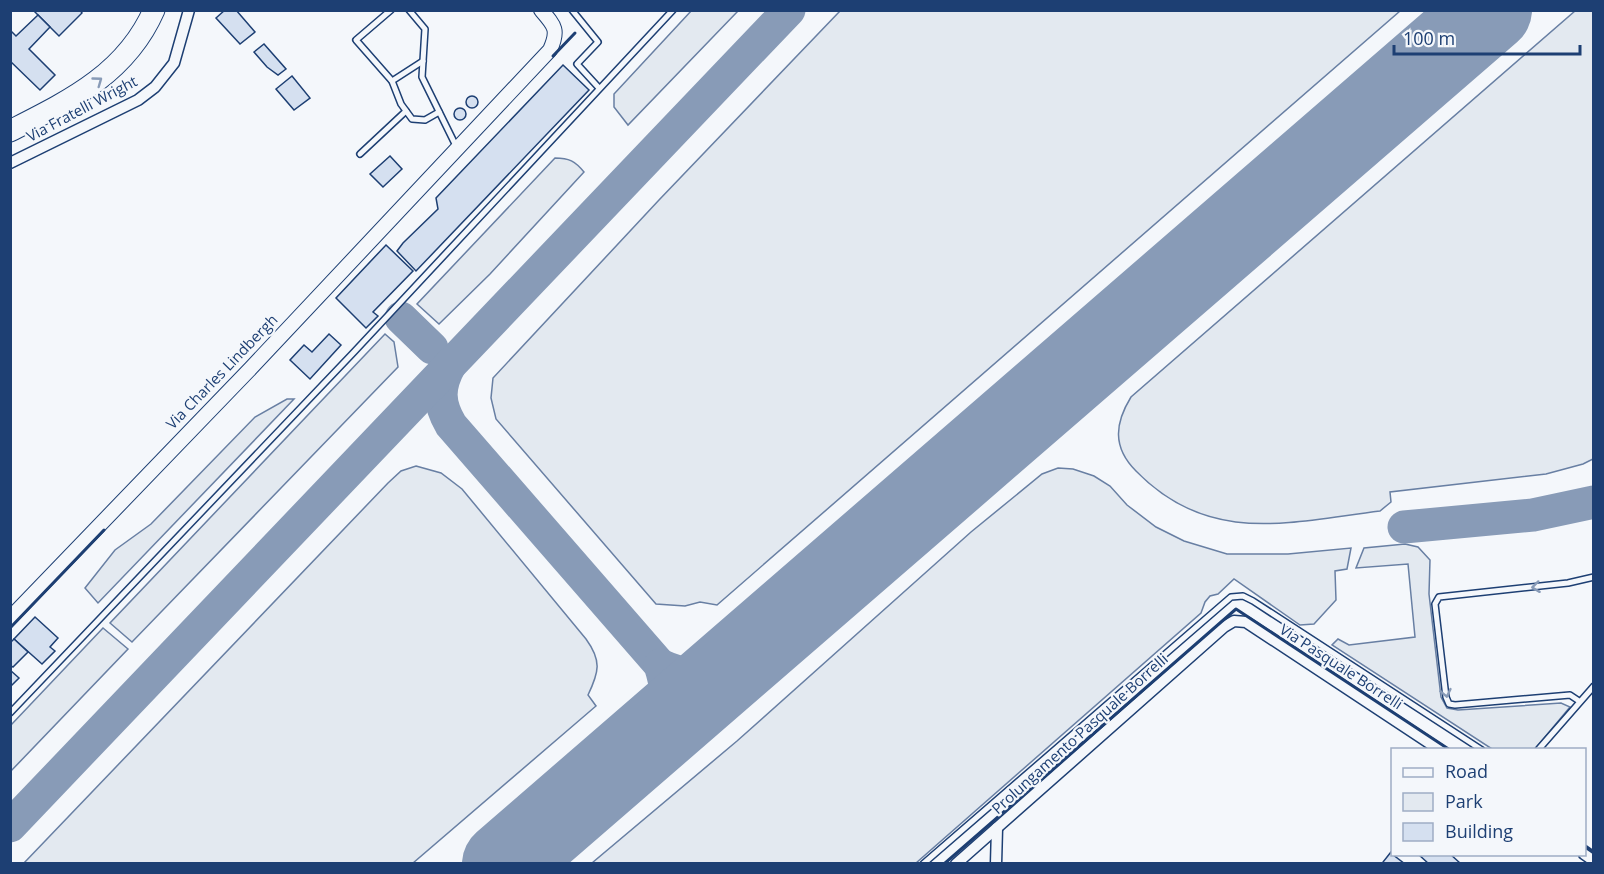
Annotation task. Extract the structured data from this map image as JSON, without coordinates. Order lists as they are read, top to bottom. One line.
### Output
{"streets":{"street":["Via Fratelli Wright","Via Charles Lindbergh","Via Pasquale Borrelli","Prolungamento Pasquale Borrelli"]},"crossings":[["Via Pasquale Borrelli","Prolungamento Pasquale Borrelli"]],"legend":["Road","Park","Building"],"scale_bar":"100 m"}
